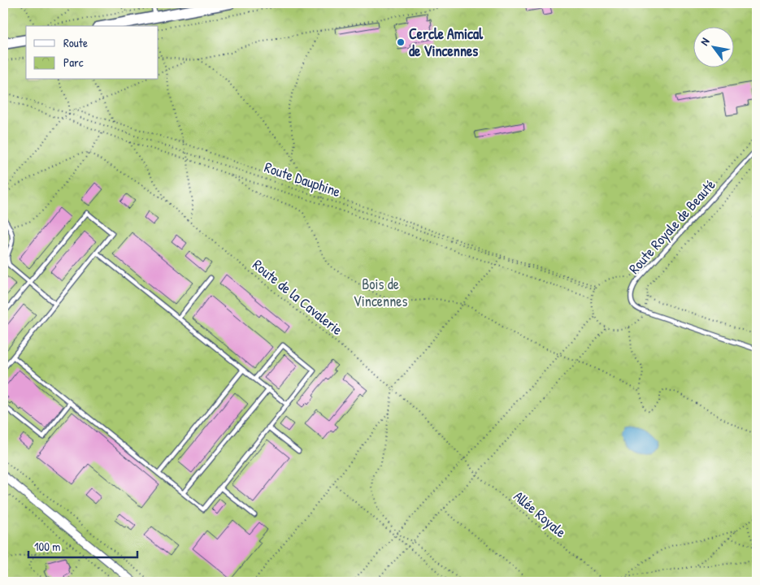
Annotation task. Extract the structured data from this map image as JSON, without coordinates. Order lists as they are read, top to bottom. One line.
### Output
{"streets":{"lane":["Route Royale de Beauté"],"path":["Route Dauphine","Route de la Cavalerie","Allée Royale"]},"crossings":[["Route Dauphine","Route de la Cavalerie"],["Route de la Cavalerie","Allée Royale"]],"parks":["Bois de Vincennes"],"places":["Cercle Amical de Vincennes"],"legend":["Route","Parc"],"scale_bar":"100 m","north":"top left"}
